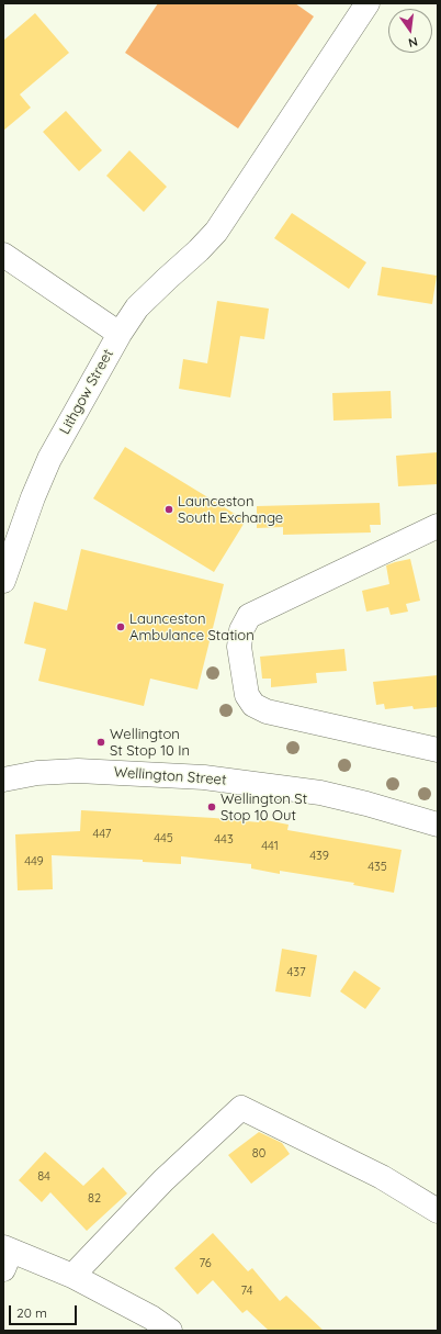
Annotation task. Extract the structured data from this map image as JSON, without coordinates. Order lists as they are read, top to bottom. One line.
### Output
{"streets":{"street":["Lithgow Street","Wellington Street"]},"places":["Launceston South Exchange","Launceston Ambulance Station","Wellington St Stop 10 In","Wellington St Stop 10 Out"],"house_numbers":["447","445","443","441","439","449","435","437","80","84","82","76","74"],"scale_bar":"20 m","north":"bottom"}
